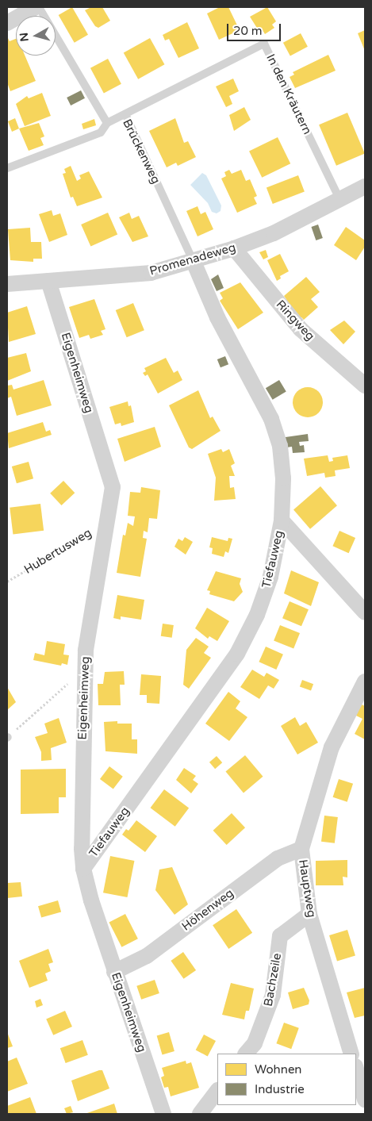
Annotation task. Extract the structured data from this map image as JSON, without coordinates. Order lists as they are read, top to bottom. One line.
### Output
{"streets":{"street":["Promenadeweg","Ringweg","Eigenheimweg","Tiefauweg","Hauptweg","Höhenweg","Bachzeile"],"lane":["In den Kräutern","Brückenweg"],"path":["Hubertusweg"]},"crossings":[["In den Kräutern","Brückenweg"],["In den Kräutern","Promenadeweg"],["Brückenweg","Promenadeweg"],["Brückenweg","Tiefauweg"],["Promenadeweg","Ringweg"],["Promenadeweg","Eigenheimweg"],["Promenadeweg","Tiefauweg"],["Eigenheimweg","Hubertusweg"],["Eigenheimweg","Tiefauweg"],["Eigenheimweg","Höhenweg"],["Hauptweg","Höhenweg"],["Hauptweg","Bachzeile"]],"legend":["Wohnen","Industrie"],"scale_bar":"20 m","north":"left"}
